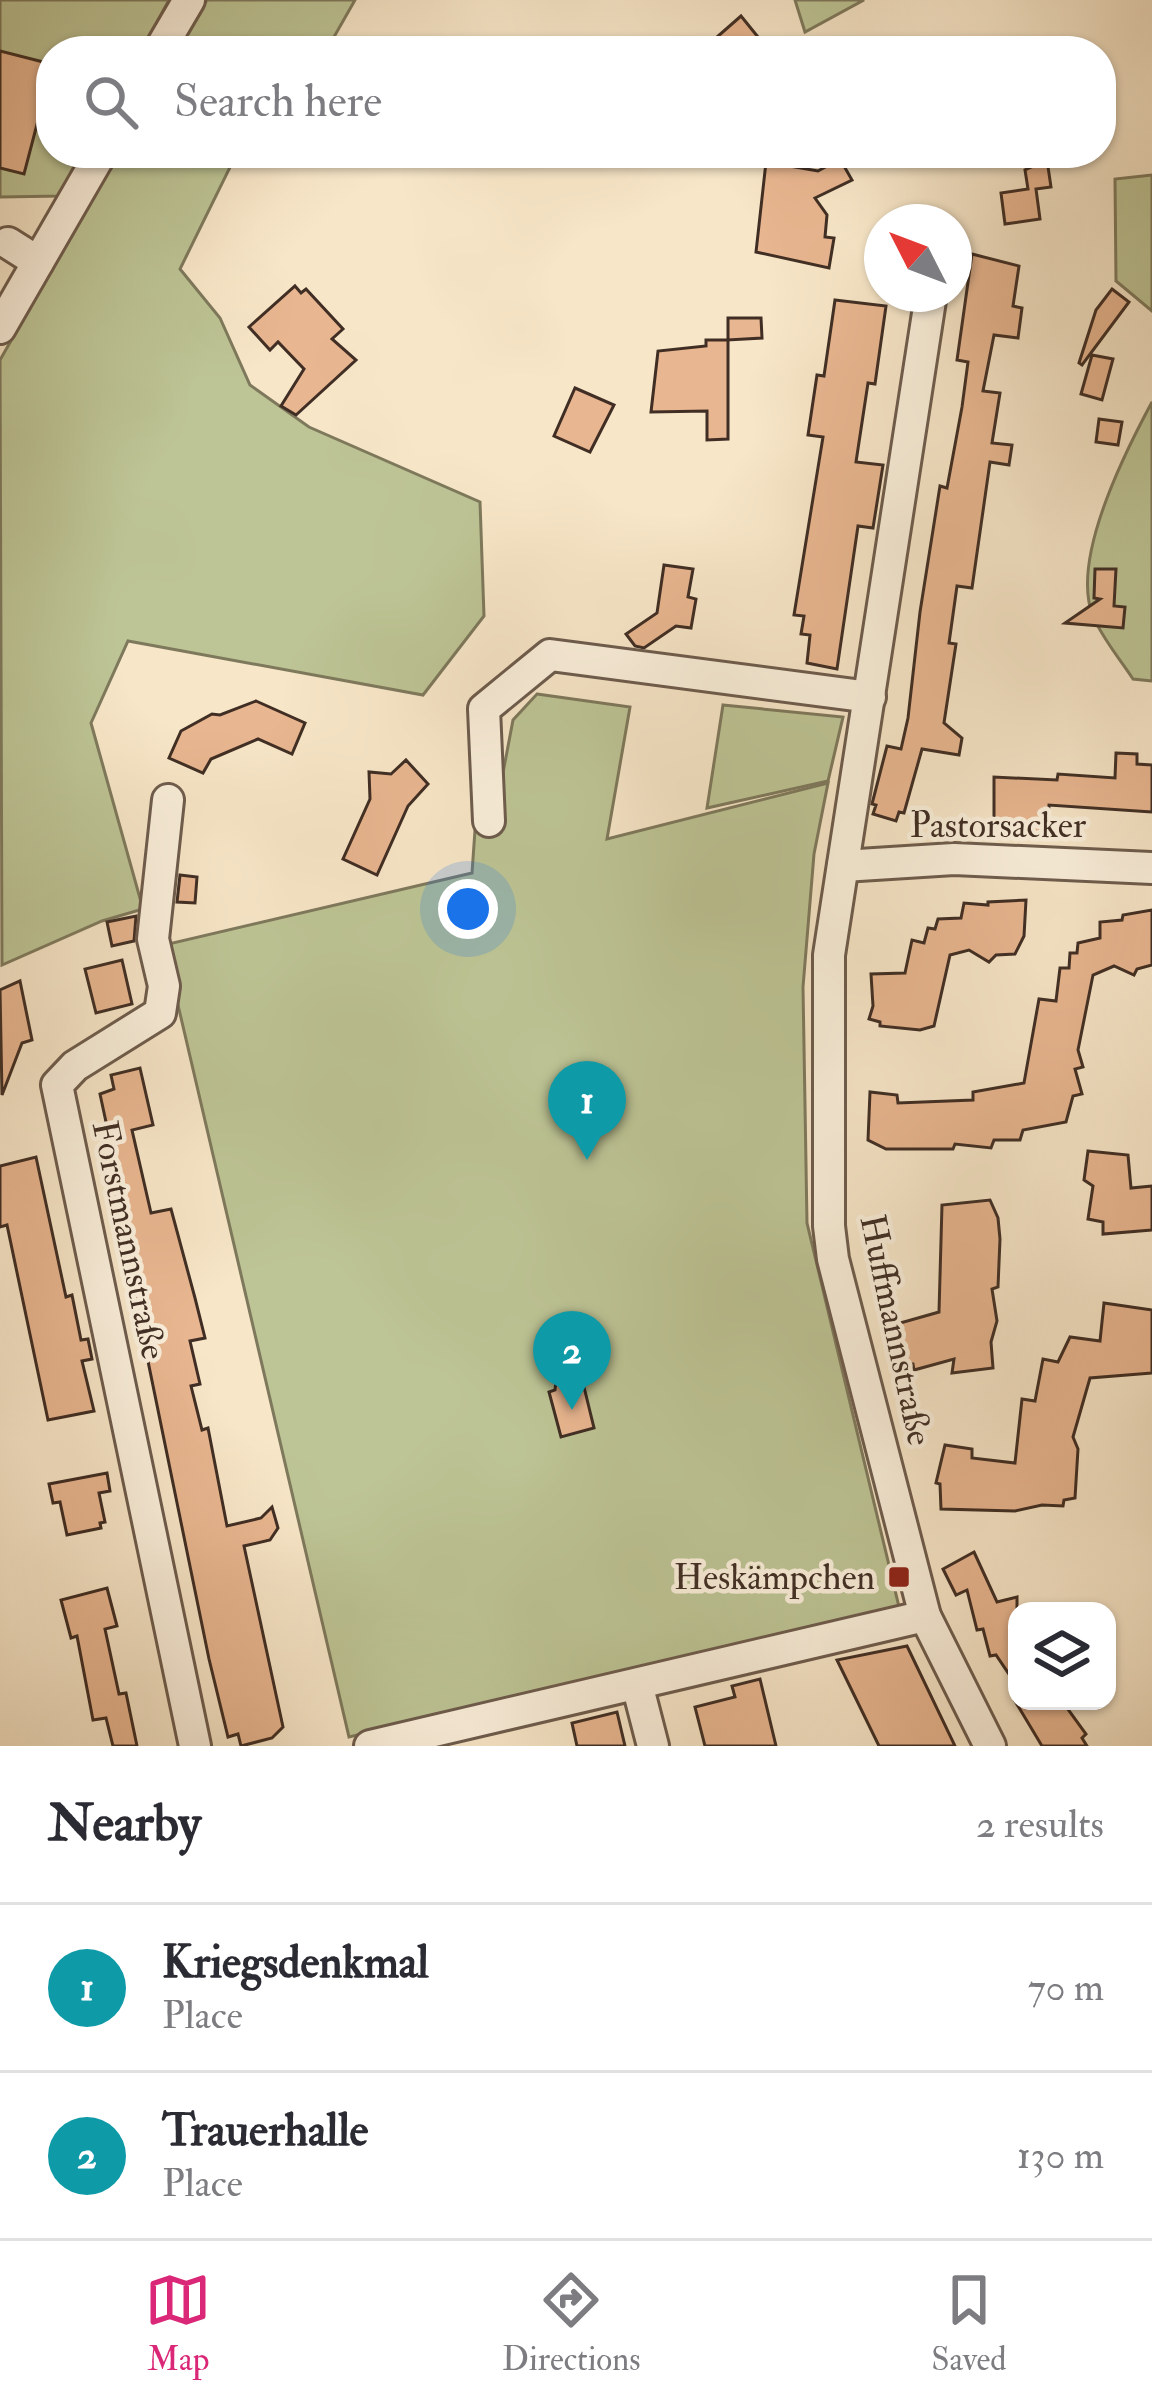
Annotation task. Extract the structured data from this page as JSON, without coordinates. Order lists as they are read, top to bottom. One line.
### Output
{"streets":{"street":["Pastorsacker","Forstmannstraße","Huffmannstraße"]},"crossings":[["Pastorsacker","Huffmannstraße"]],"places":{"transit":["Heskämpchen"]},"north":"top left","page":{"search":"Search here","pins":["1","2"],"heading":["Nearby","2 results"],"list":[{"mark":"1","name":"Kriegsdenkmal","note":"Place","value":"70 m"},{"mark":"2","name":"Trauerhalle","note":"Place","value":"130 m"}],"nav":["Map","Directions","Saved"]}}
